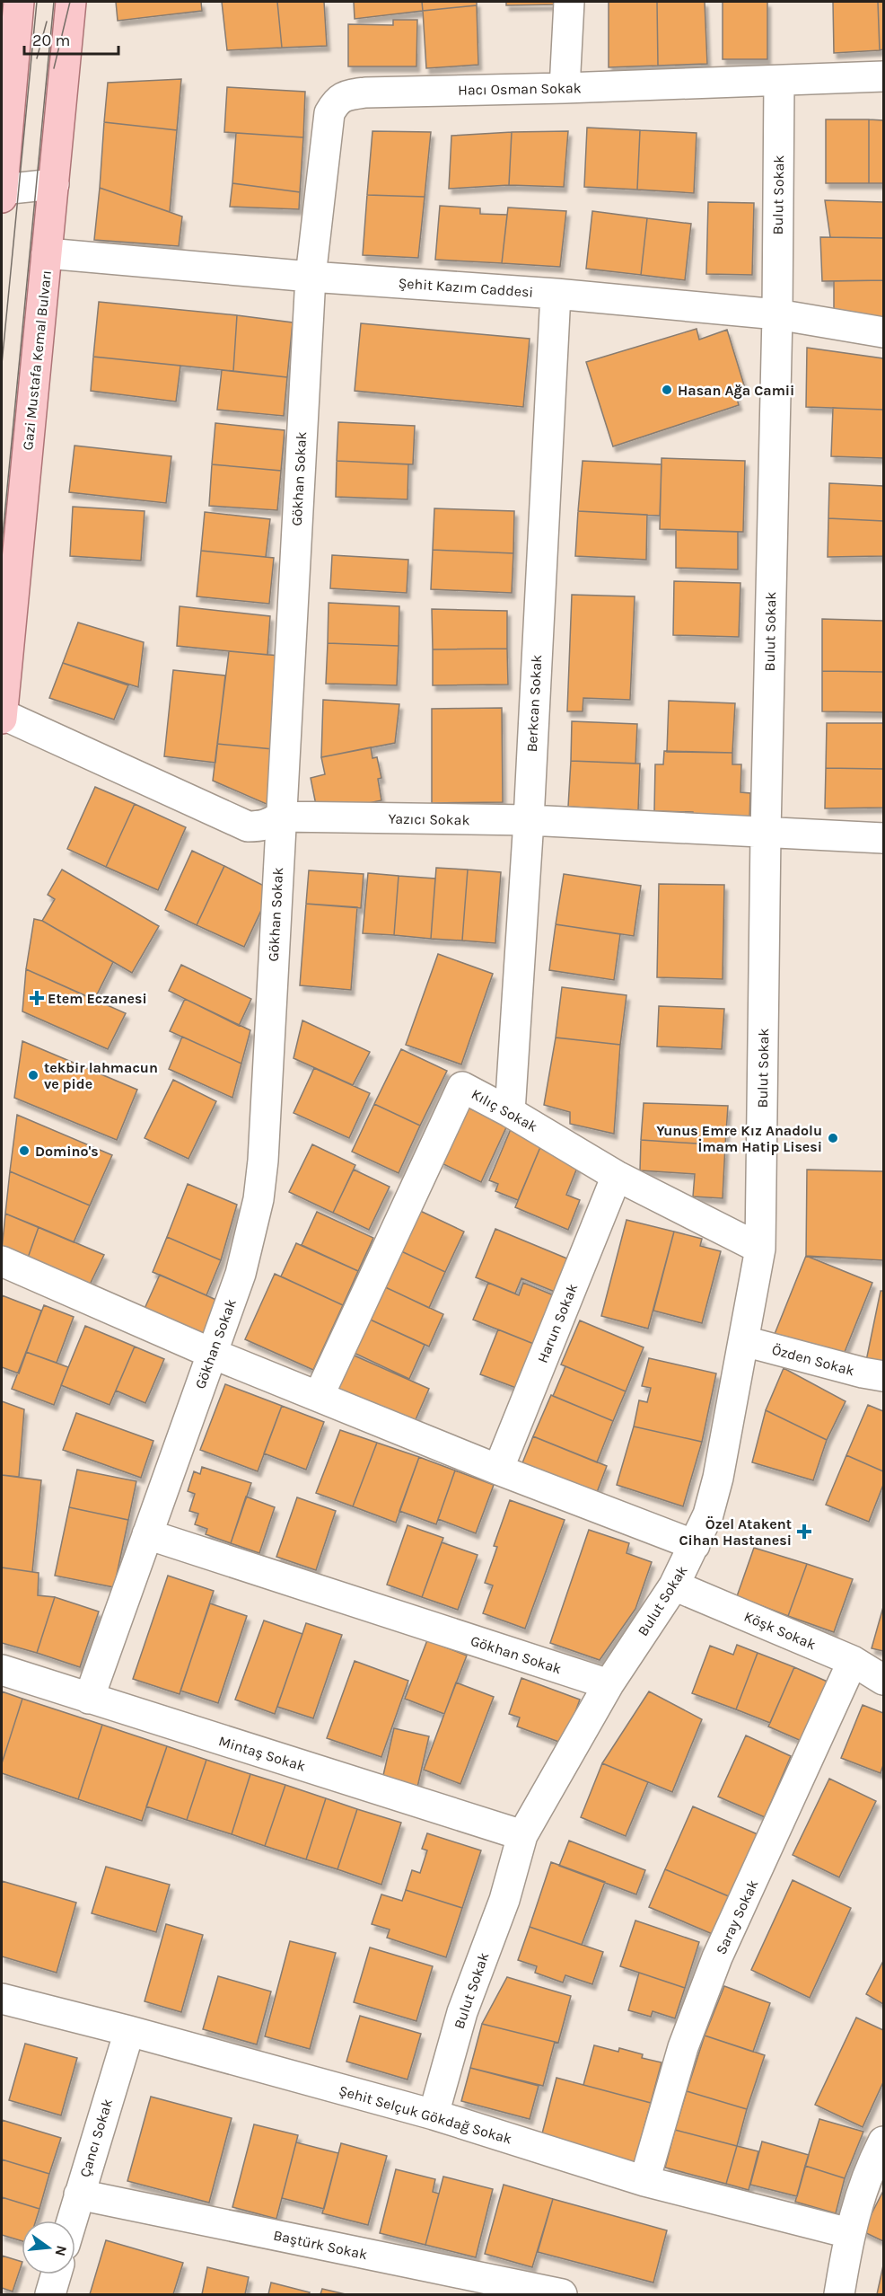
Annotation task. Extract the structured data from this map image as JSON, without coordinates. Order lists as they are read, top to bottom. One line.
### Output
{"streets":{"main road":["Gazi Mustafa Kemal Bulvarı"],"street":["Hacı Osman Sokak","Bulut Sokak","Şehit Kazım Caddesi","Gökhan Sokak","Berkcan Sokak","Yazıcı Sokak","Kılıç Sokak","Harun Sokak","Özden Sokak","Köşk Sokak","Mintaş Sokak","Saray Sokak","Şehit Selçuk Gökdağ Sokak","Çancı Sokak","Baştürk Sokak"]},"crossings":[["Hacı Osman Sokak","Bulut Sokak"],["Hacı Osman Sokak","Şehit Kazım Caddesi"],["Hacı Osman Sokak","Gökhan Sokak"],["Bulut Sokak","Şehit Kazım Caddesi"],["Bulut Sokak","Gökhan Sokak"],["Bulut Sokak","Yazıcı Sokak"],["Bulut Sokak","Kılıç Sokak"],["Bulut Sokak","Özden Sokak"],["Bulut Sokak","Köşk Sokak"],["Bulut Sokak","Mintaş Sokak"],["Bulut Sokak","Şehit Selçuk Gökdağ Sokak"],["Şehit Kazım Caddesi","Gazi Mustafa Kemal Bulvarı"],["Şehit Kazım Caddesi","Gökhan Sokak"],["Şehit Kazım Caddesi","Berkcan Sokak"],["Gazi Mustafa Kemal Bulvarı","Yazıcı Sokak"],["Gökhan Sokak","Yazıcı Sokak"],["Gökhan Sokak","Mintaş Sokak"],["Berkcan Sokak","Yazıcı Sokak"],["Berkcan Sokak","Kılıç Sokak"],["Kılıç Sokak","Harun Sokak"],["Köşk Sokak","Saray Sokak"],["Saray Sokak","Şehit Selçuk Gökdağ Sokak"],["Şehit Selçuk Gökdağ Sokak","Çancı Sokak"],["Çancı Sokak","Baştürk Sokak"]],"places":{"other":["Hasan Ağa Camii","tekbir lahmacun ve pide","Yunus Emre Kız Anadolu İmam Hatip Lisesi","Domino's"],"health":["Etem Eczanesi","Özel Atakent Cihan Hastanesi"]},"scale_bar":"20 m","north":"right"}
